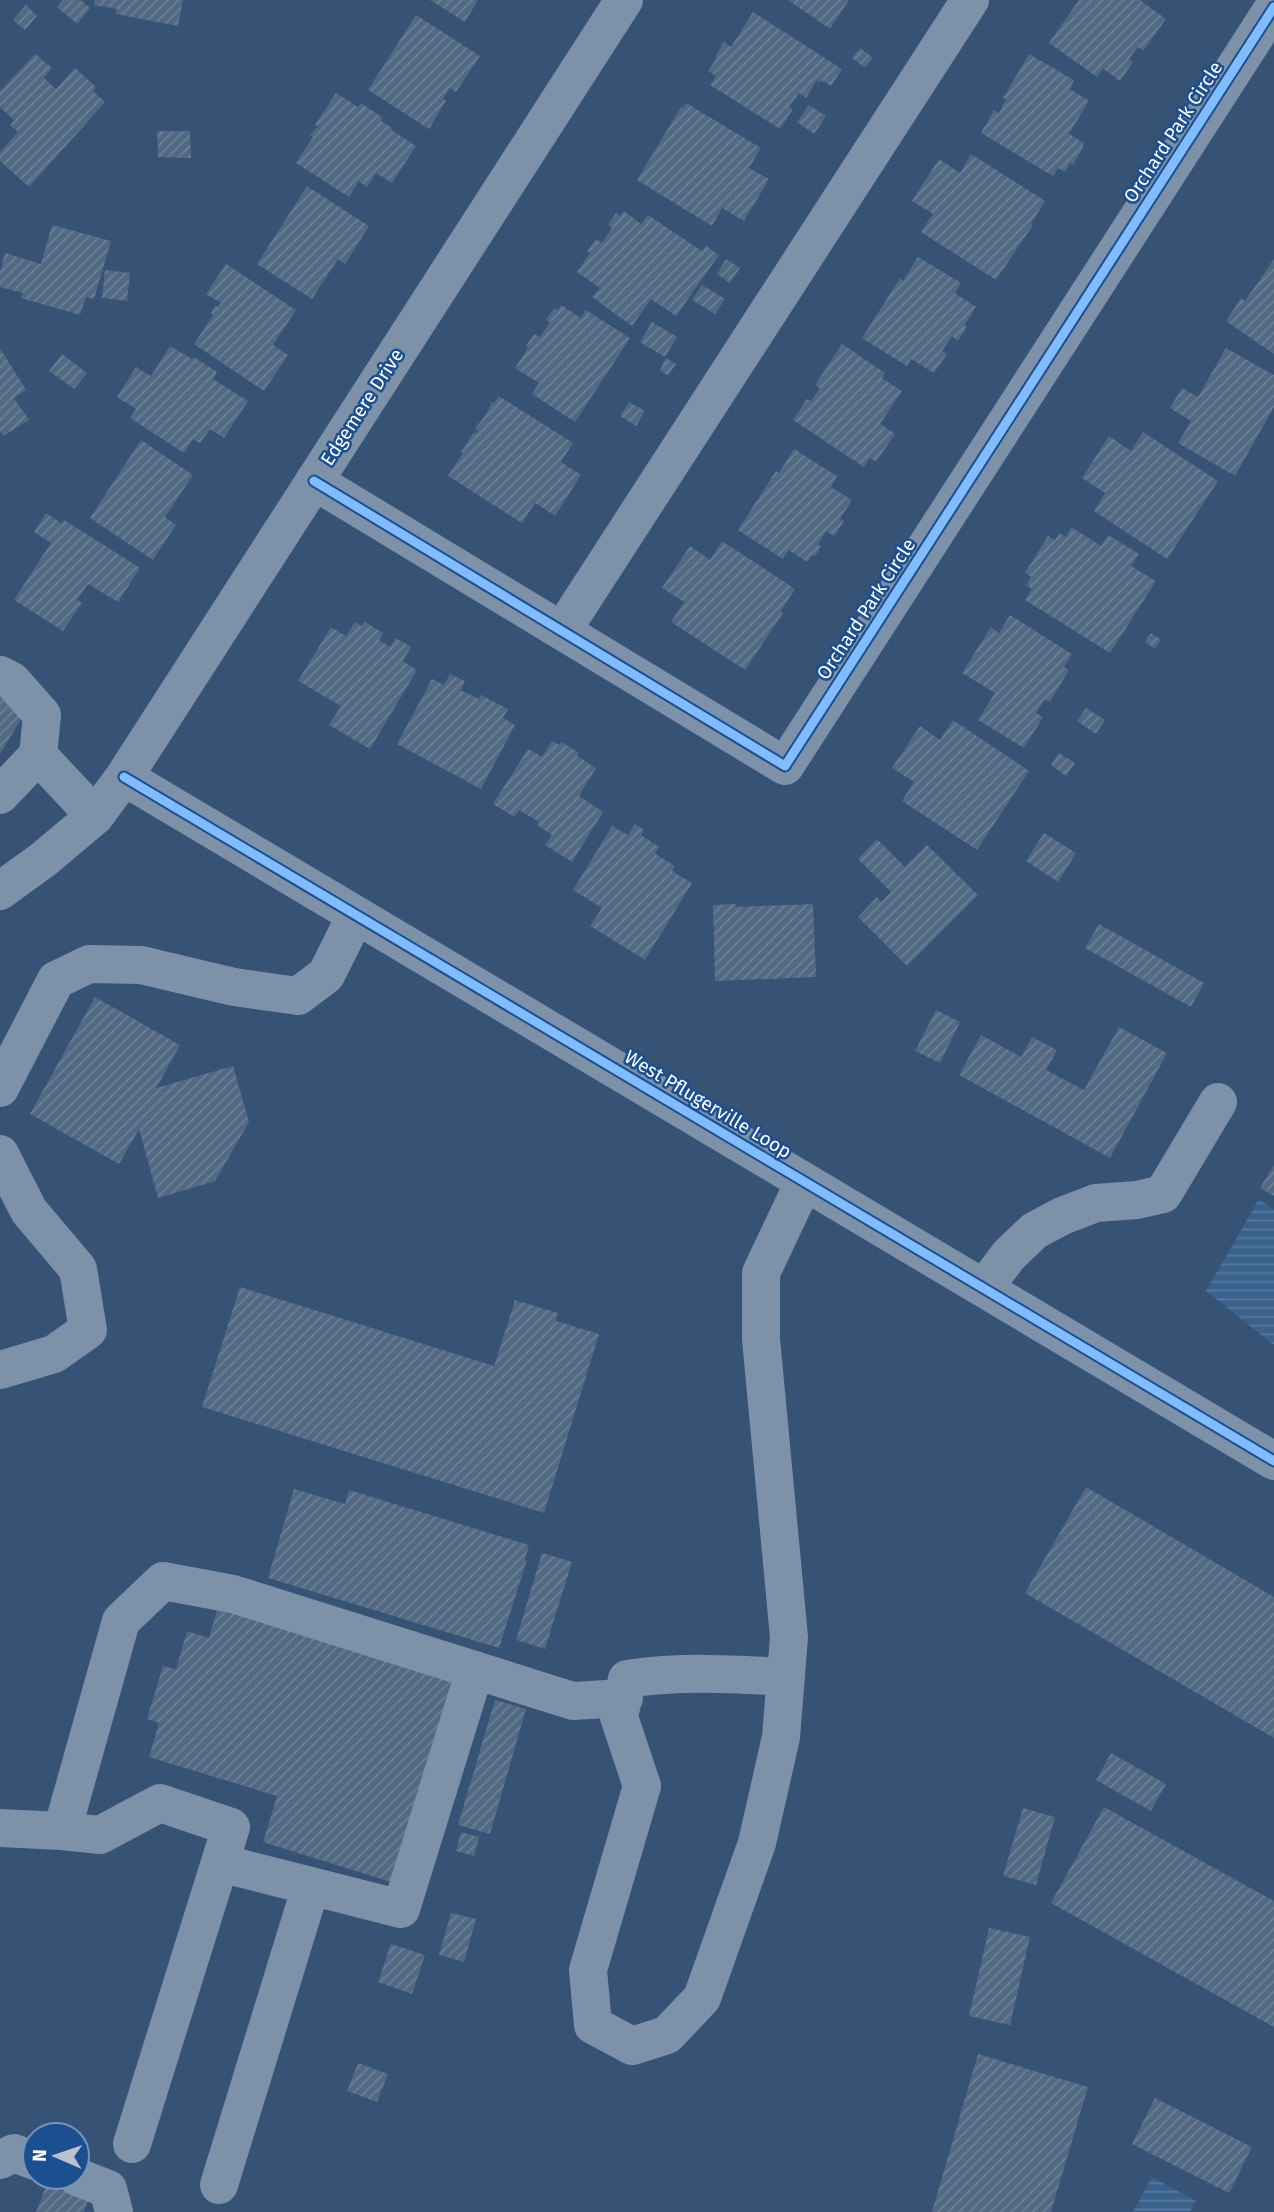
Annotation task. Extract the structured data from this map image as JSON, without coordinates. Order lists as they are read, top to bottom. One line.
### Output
{"streets":{"street":["Orchard Park Circle","Edgemere Drive","West Pflugerville Loop"]},"crossings":[["Orchard Park Circle","Edgemere Drive"],["Edgemere Drive","West Pflugerville Loop"]],"north":"left"}
